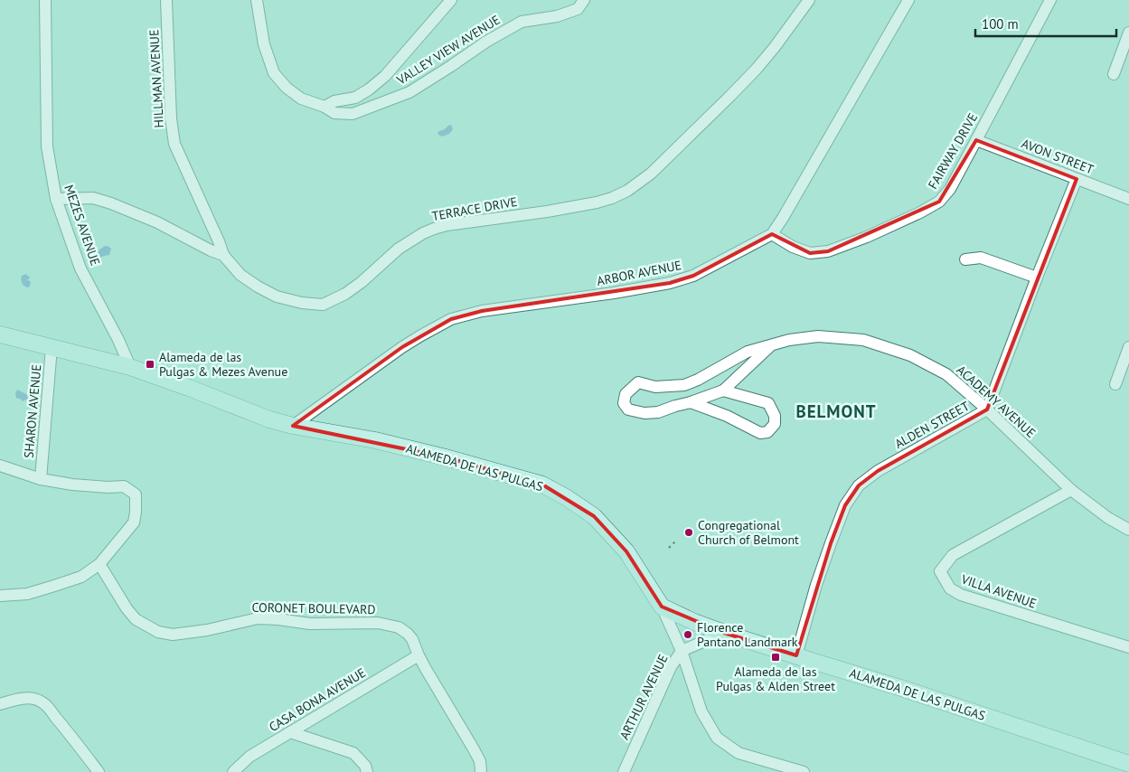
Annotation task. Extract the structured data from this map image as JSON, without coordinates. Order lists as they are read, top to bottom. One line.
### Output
{"streets":{"main road":["ALAMEDA DE LAS PULGAS"],"street":["VALLEY VIEW AVENUE","HILLMAN AVENUE","FAIRWAY DRIVE","AVON STREET","TERRACE DRIVE","MEZES AVENUE","ARBOR AVENUE","ACADEMY AVENUE","SHARON AVENUE","ALDEN STREET","VILLA AVENUE","CORONET BOULEVARD","ARTHUR AVENUE","CASA BONA AVENUE"]},"crossings":[["HILLMAN AVENUE","TERRACE DRIVE"],["FAIRWAY DRIVE","AVON STREET"],["FAIRWAY DRIVE","ARBOR AVENUE"],["AVON STREET","ALDEN STREET"],["TERRACE DRIVE","MEZES AVENUE"],["MEZES AVENUE","ALAMEDA DE LAS PULGAS"],["ARBOR AVENUE","ALAMEDA DE LAS PULGAS"],["ACADEMY AVENUE","ALDEN STREET"],["ACADEMY AVENUE","VILLA AVENUE"],["SHARON AVENUE","ALAMEDA DE LAS PULGAS"],["ALDEN STREET","ALAMEDA DE LAS PULGAS"],["ALAMEDA DE LAS PULGAS","ARTHUR AVENUE"],["CORONET BOULEVARD","CASA BONA AVENUE"]],"districts":["BELMONT"],"places":{"transit":["Alameda de las Pulgas & Mezes Avenue","Alameda de las Pulgas & Alden Street"],"other":["Congregational Church of Belmont","Florence Pantano Landmark"]},"scale_bar":"100 m"}
